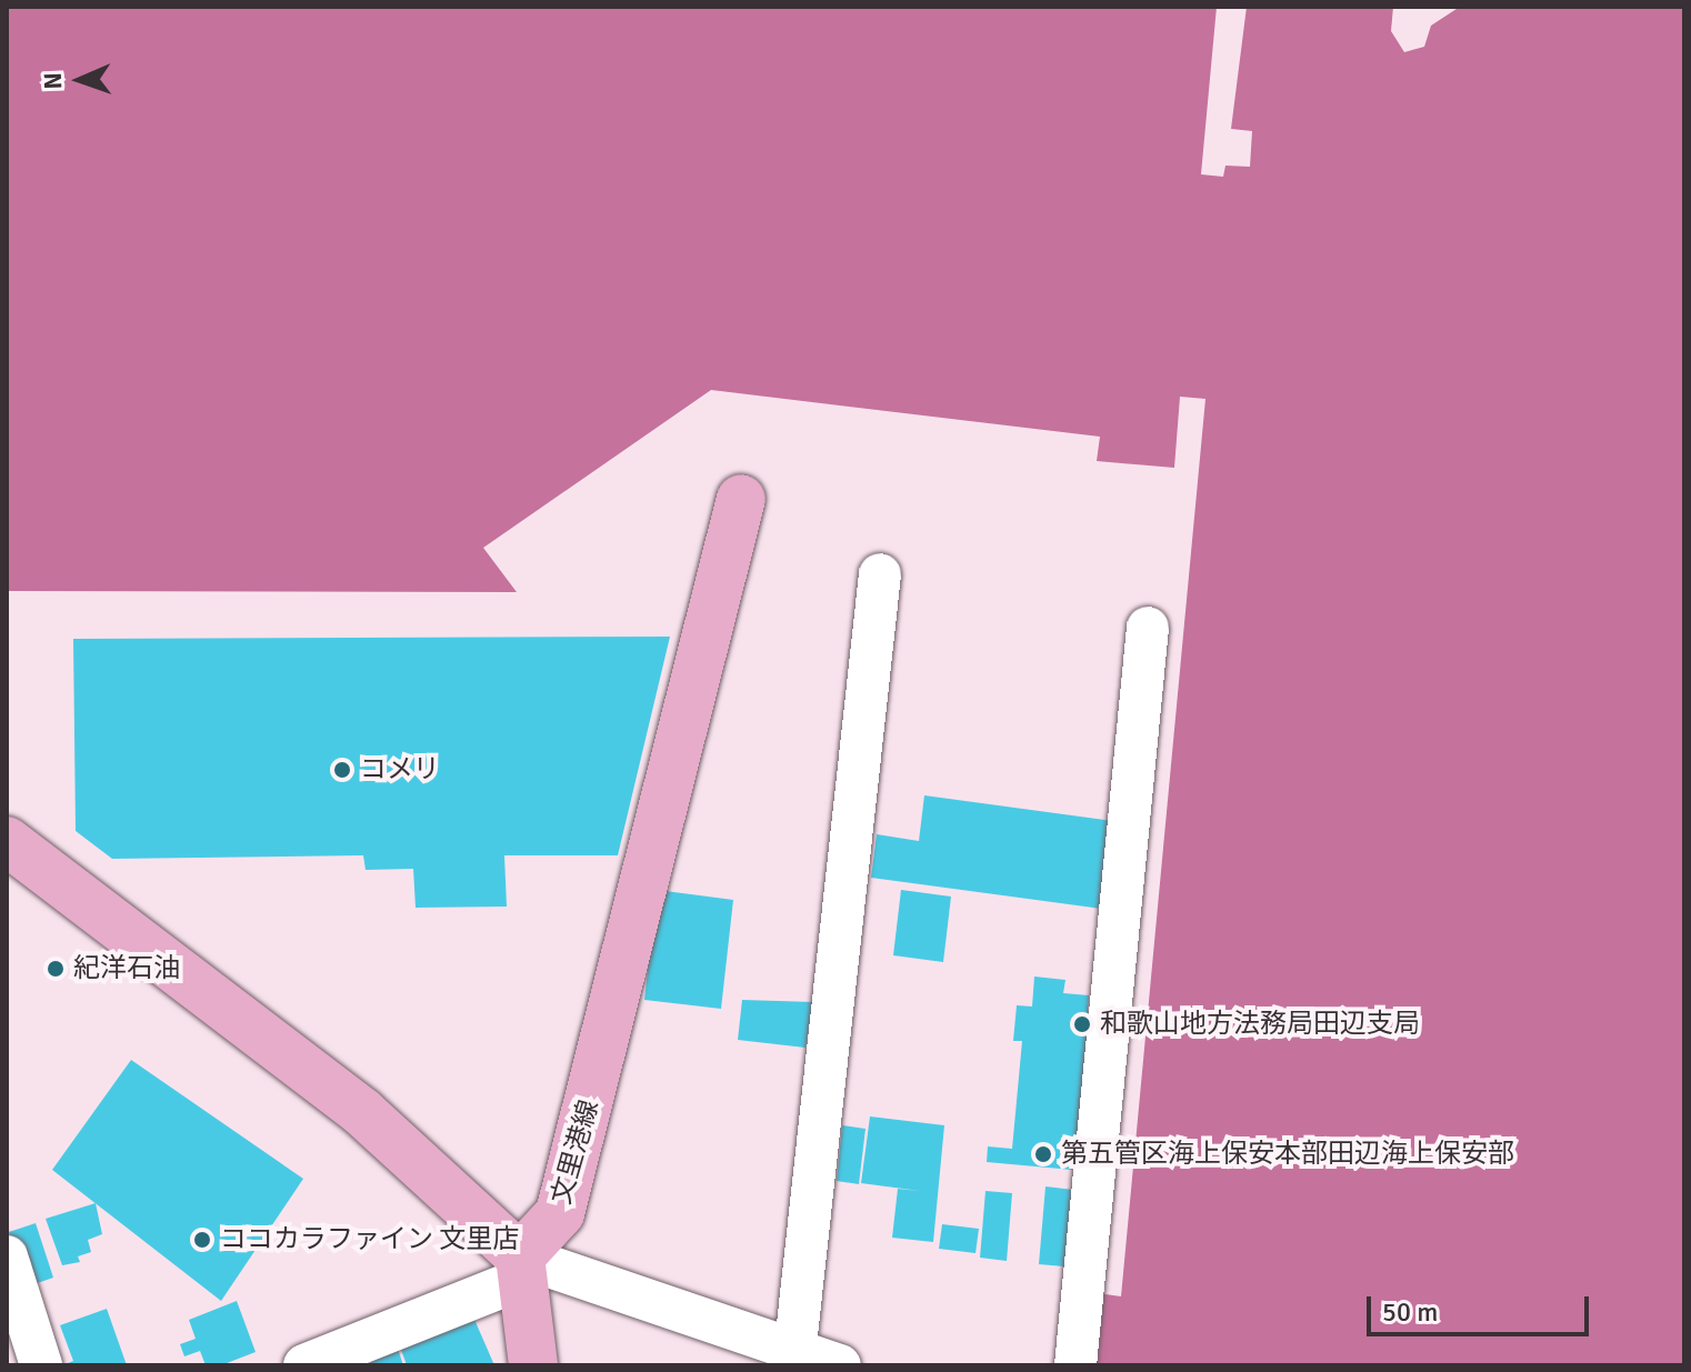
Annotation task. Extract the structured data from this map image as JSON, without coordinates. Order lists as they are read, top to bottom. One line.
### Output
{"streets":{"main road":["文里港線"]},"places":["コメリ","紀洋石油","和歌山地方法務局田辺支局","第五管区海上保安本部田辺海上保安部","ココカラファイン 文里店"],"scale_bar":"50 m","north":"left"}
